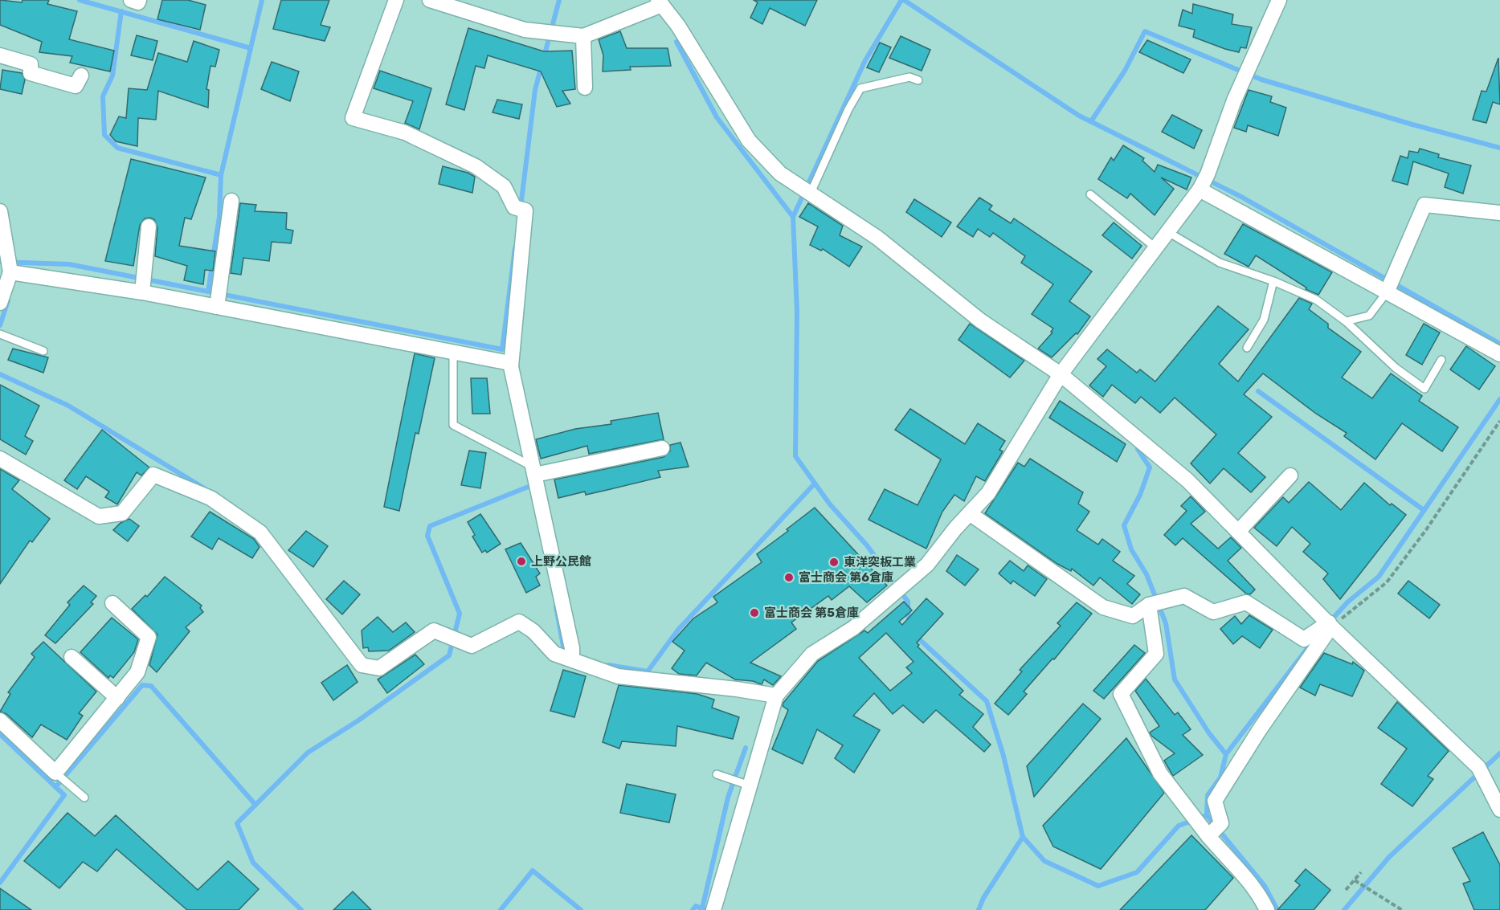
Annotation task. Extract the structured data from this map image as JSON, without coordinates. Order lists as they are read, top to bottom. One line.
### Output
{"places":["上野公民館","東洋突板工業","富士商会 第6倉庫","富士商会 第5倉庫"]}
